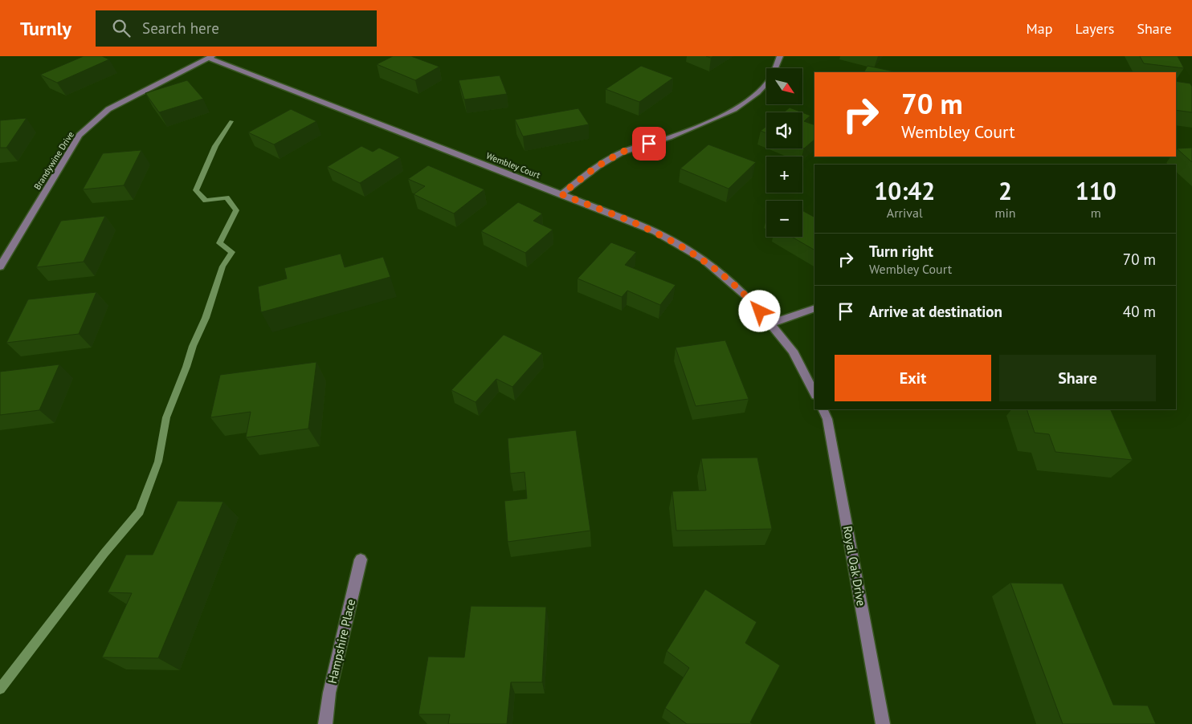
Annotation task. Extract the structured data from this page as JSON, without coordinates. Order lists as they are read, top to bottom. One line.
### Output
{"streets":{"street":["Brandywine Drive","Wembley Court","Royal Oak Drive","Hampshire Place"]},"crossings":[["Brandywine Drive","Wembley Court"]],"north":"bottom right","page":{"header":"Turnly","search":"Search here","nav":["Map","Layers","Share"],"map_buttons":["+","−"],"turn":["70 m","Wembley Court"],"eta":["10:42","Arrival","2","min","110","m"],"list":[{"name":"Turn right","note":"Wembley Court","value":"70 m"},{"name":"Arrive at destination","value":"40 m"}],"buttons":["Exit","Share"]}}
